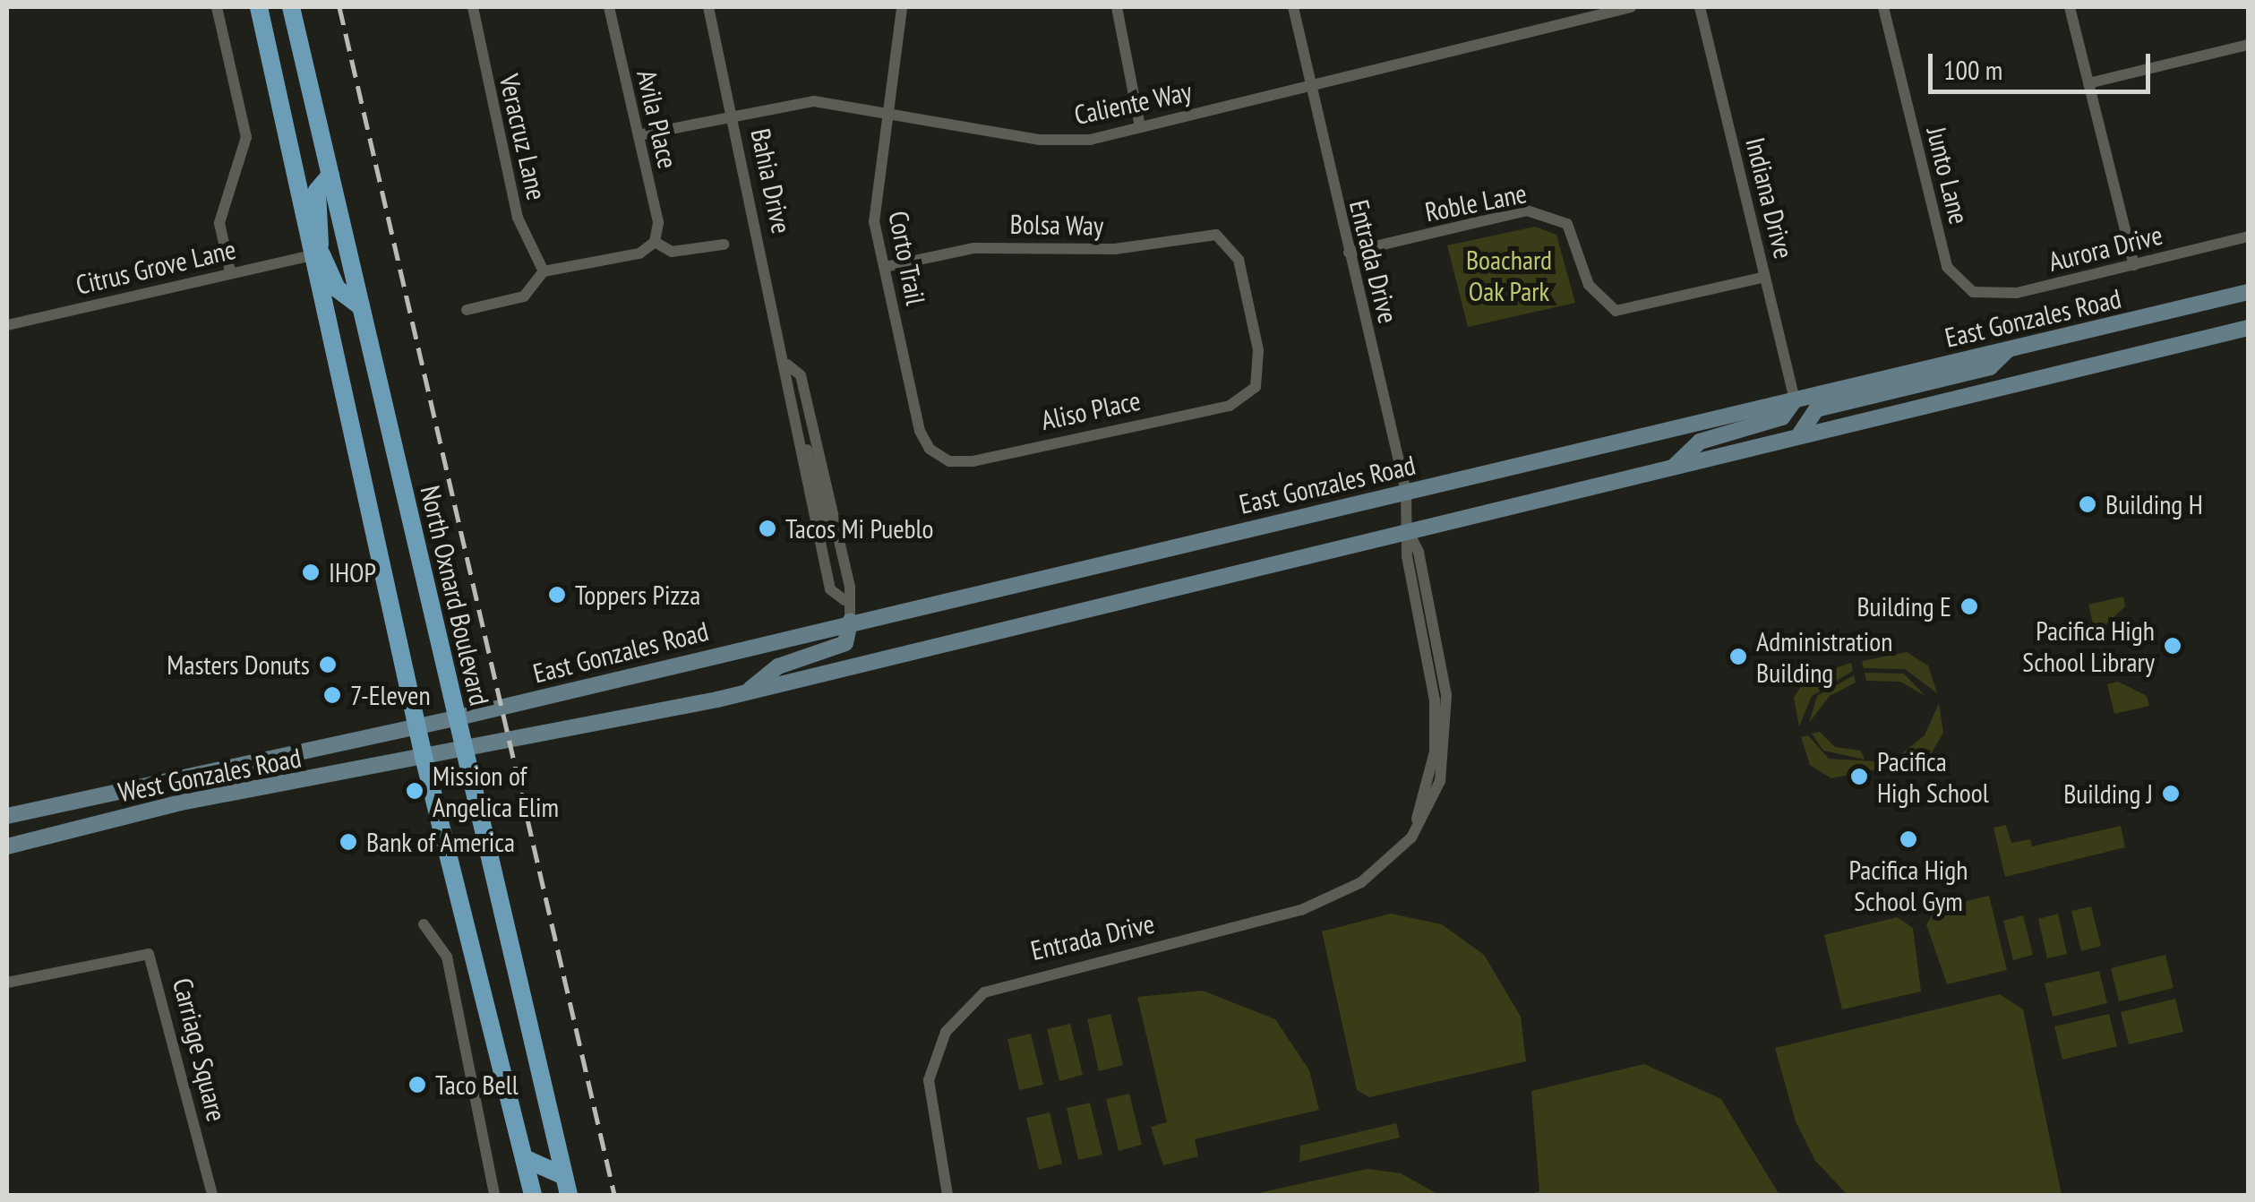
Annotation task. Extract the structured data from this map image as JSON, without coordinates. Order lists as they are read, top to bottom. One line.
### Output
{"streets":{"main road":["East Gonzales Road","North Oxnard Boulevard","West Gonzales Road"],"street":["Caliente Way","Avila Place","Veracruz Lane","Junto Lane","Bahia Drive","Indiana Drive","Roble Lane","Bolsa Way","Aurora Drive","Corto Trail","Entrada Drive","Citrus Grove Lane","Aliso Place","Carriage Square"]},"crossings":[["Caliente Way","Avila Place"],["Caliente Way","Bahia Drive"],["Caliente Way","Corto Trail"],["Caliente Way","Entrada Drive"],["Junto Lane","Aurora Drive"],["Bahia Drive","East Gonzales Road"],["Indiana Drive","Roble Lane"],["Indiana Drive","East Gonzales Road"],["Roble Lane","Entrada Drive"],["Bolsa Way","Corto Trail"],["Bolsa Way","Aliso Place"],["Corto Trail","Aliso Place"],["Entrada Drive","East Gonzales Road"],["East Gonzales Road","North Oxnard Boulevard"],["East Gonzales Road","West Gonzales Road"]],"parks":["Boachard Oak Park"],"places":["Building H","Tacos Mi Pueblo","IHOP","Toppers Pizza","Building E","Pacifica High School Library","Administration Building","Masters Donuts","7-Eleven","Pacifica High School","Mission of Angelica Elim","Building J","Pacifica High School Gym","Bank of America","Taco Bell"],"scale_bar":"100 m"}
